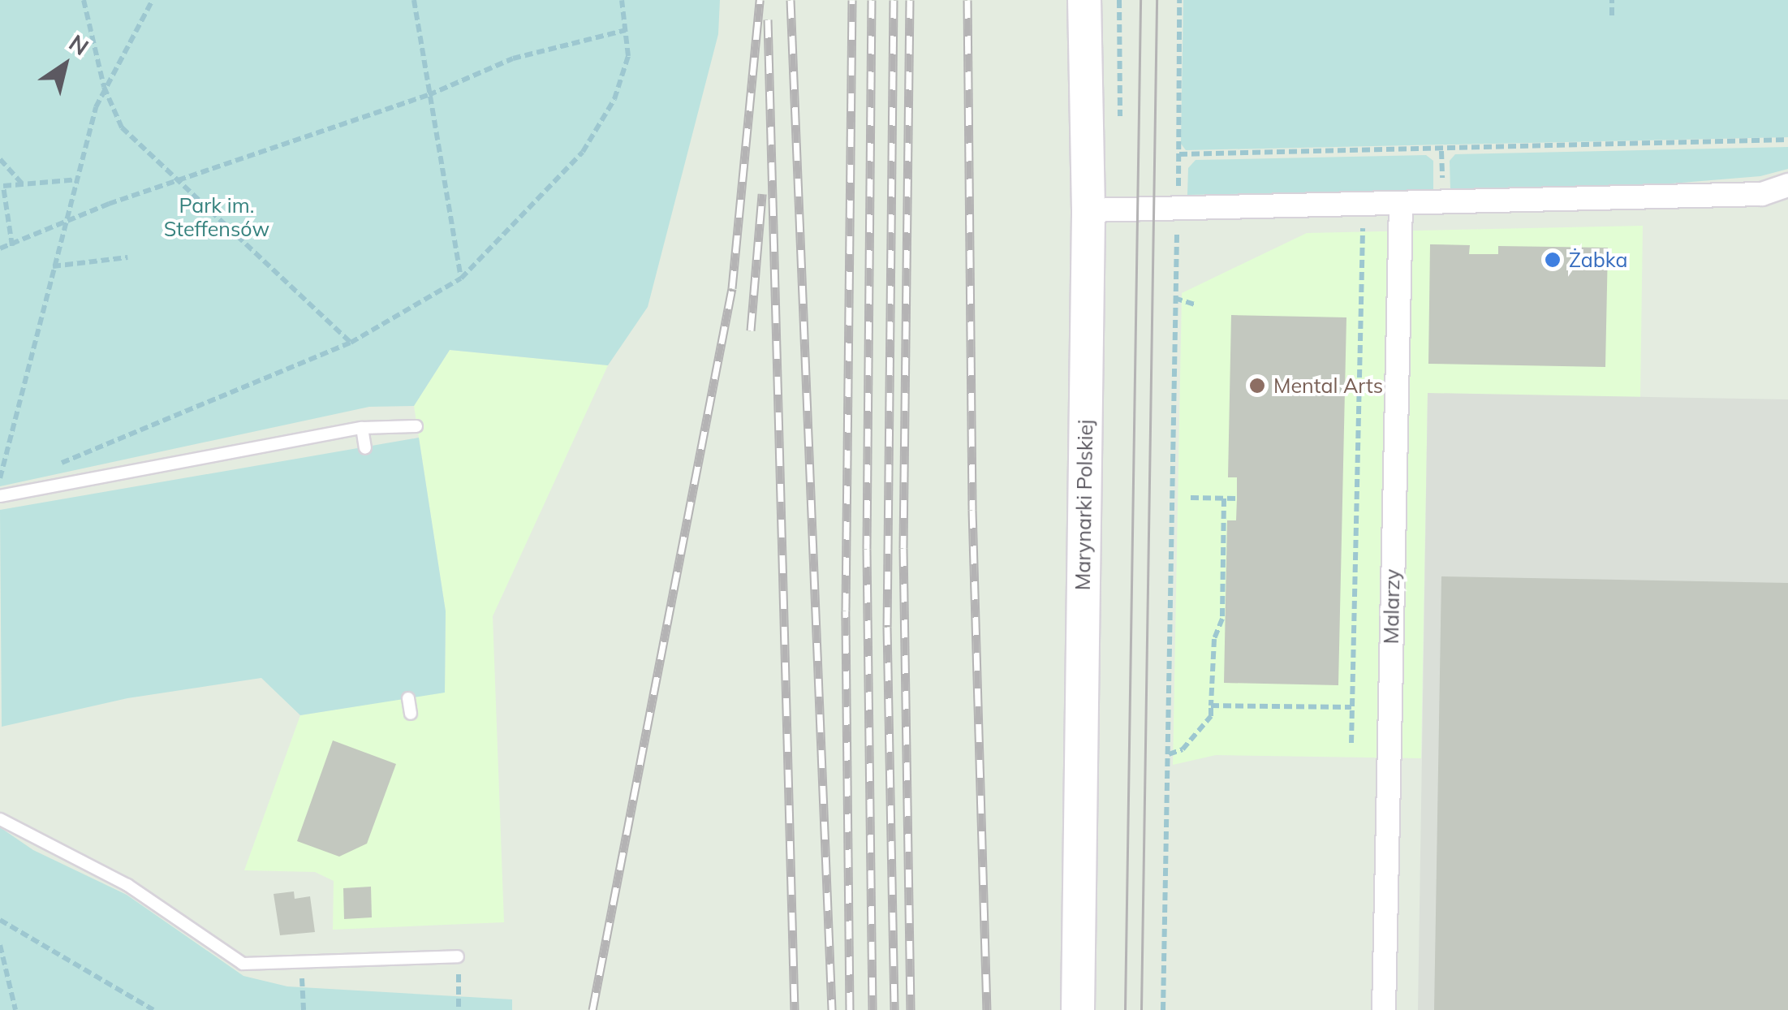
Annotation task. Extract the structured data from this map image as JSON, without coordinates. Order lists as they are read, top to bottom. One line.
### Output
{"streets":{"main road":["Marynarki Polskiej"],"street":["Malarzy"]},"parks":["Park im. Steffensów"],"places":["Żabka","Mental Arts"],"north":"top right"}
